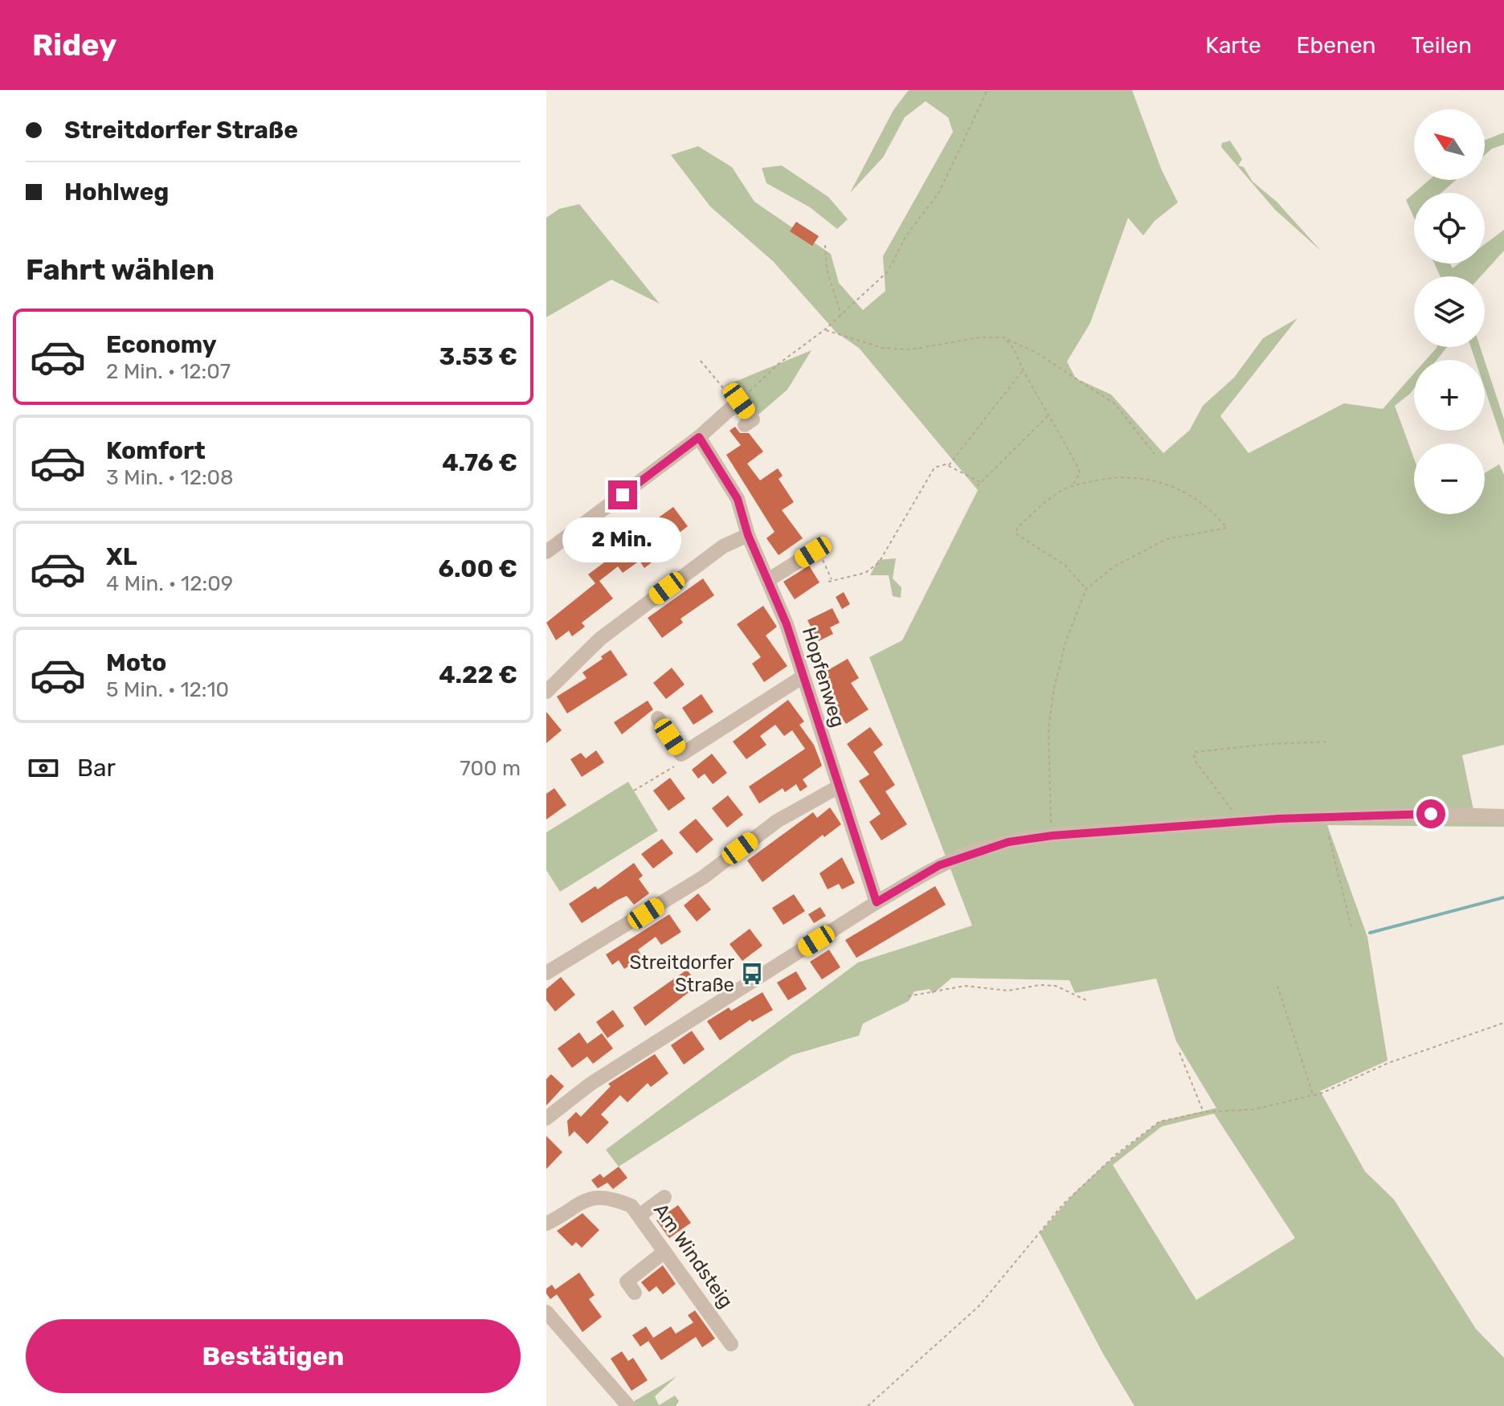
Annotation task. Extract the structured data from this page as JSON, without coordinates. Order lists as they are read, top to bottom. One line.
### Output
{"streets":{"street":["Hopfenweg","Am Windsteig"]},"places":{"bus stop":["Streitdorfer Straße"]},"north":"top left","page":{"header":"Ridey","nav":["Karte","Ebenen","Teilen"],"banner":["Streitdorfer Straße","Hohlweg"],"map_buttons":["+","−"],"heading":"Fahrt wählen","list":[{"name":"Economy","note":"2 Min. · 12:07","value":"3.53 €"},{"name":"Komfort","note":"3 Min. · 12:08","value":"4.76 €"},{"name":"XL","note":"4 Min. · 12:09","value":"6.00 €"},{"name":"Moto","note":"5 Min. · 12:10","value":"4.22 €"}],"bubble":"2 Min.","pay":["Bar","700 m"],"buttons":"Bestätigen"}}
